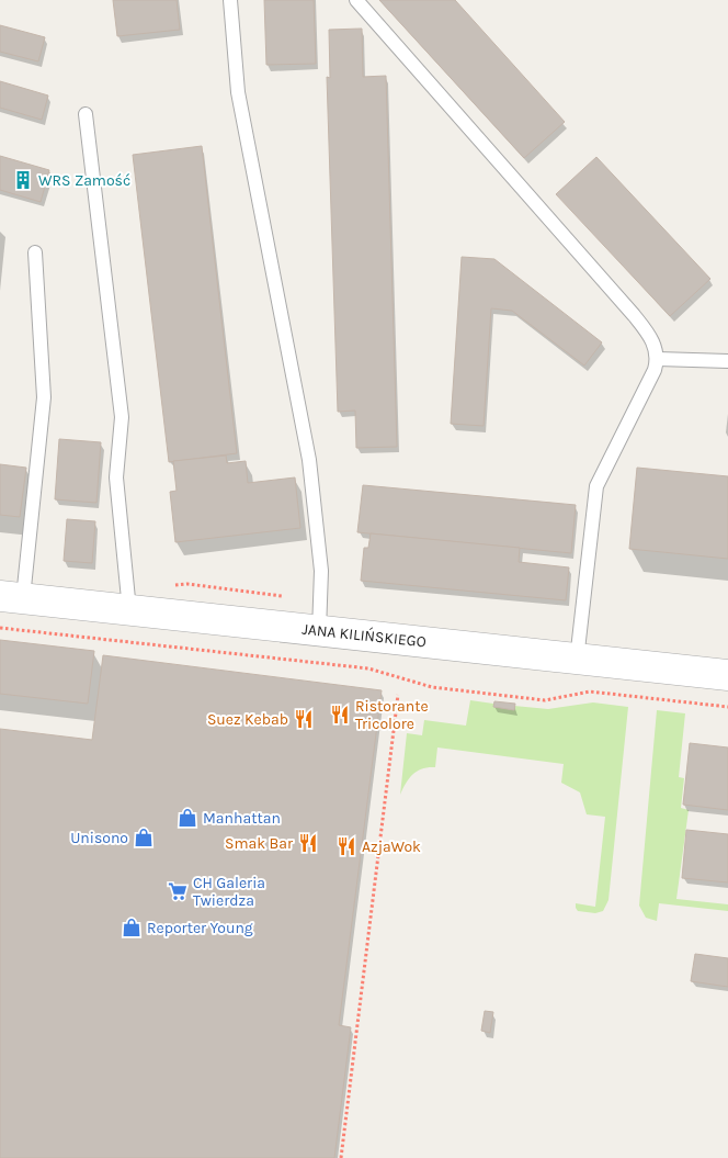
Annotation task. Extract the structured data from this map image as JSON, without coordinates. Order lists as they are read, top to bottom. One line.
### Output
{"streets":{"street":["JANA KILIŃSKIEGO"]},"places":{"building":["WRS Zamość"],"restaurant":["Ristorante Tricolore","Suez Kebab","Smak Bar","AzjaWok"],"shop":["Manhattan","Unisono","Reporter Young"],"supermarket":["CH Galeria Twierdza"]}}
